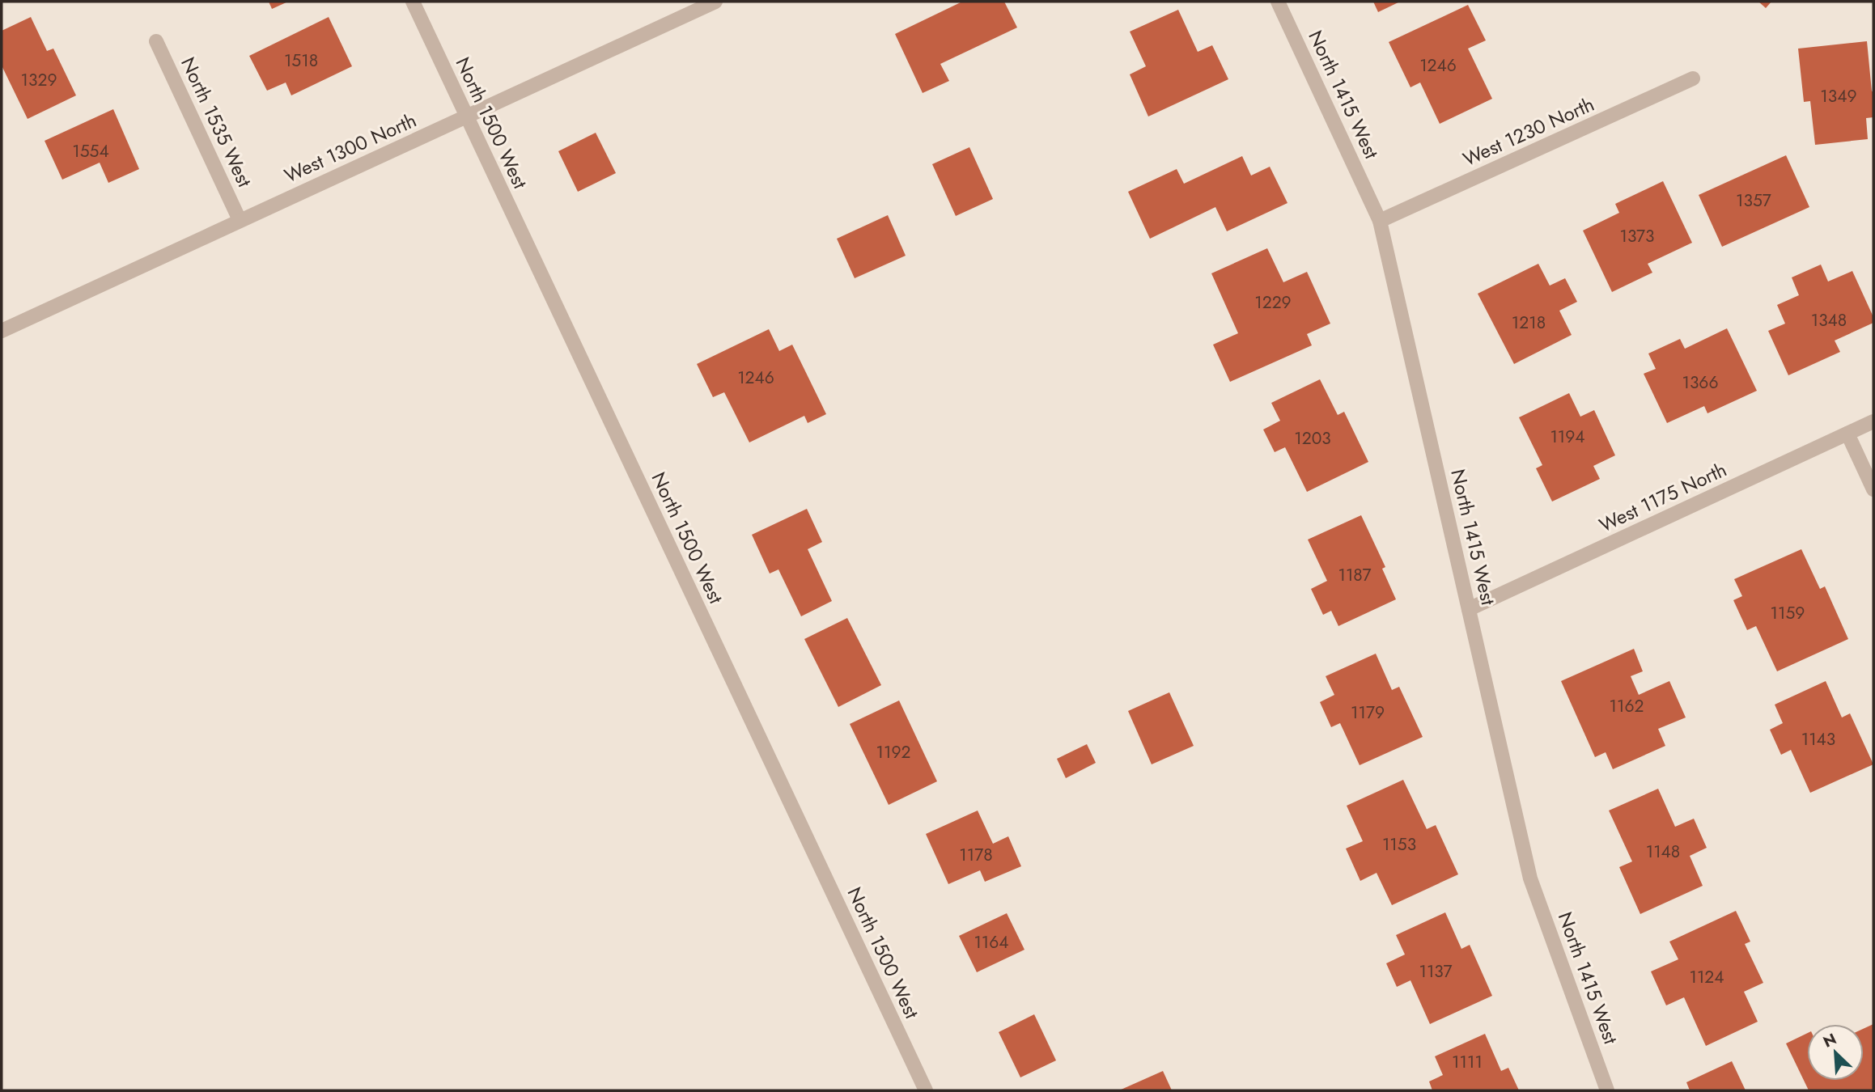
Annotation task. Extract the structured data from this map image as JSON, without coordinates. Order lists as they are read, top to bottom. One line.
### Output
{"streets":{"street":["North 1415 West","North 1535 West","North 1500 West","West 1230 North","West 1300 North","West 1175 North"]},"crossings":[["North 1415 West","West 1230 North"],["North 1415 West","West 1175 North"],["North 1535 West","West 1300 North"],["North 1500 West","West 1300 North"]],"house_numbers":["1518","1246","1329","1349","1554","1357","1373","1229","1348","1218","1246","1366","1194","1203","1187","1159","1162","1179","1143","1192","1153","1148","1178","1164","1137","1124","1111"],"north":"top left"}
